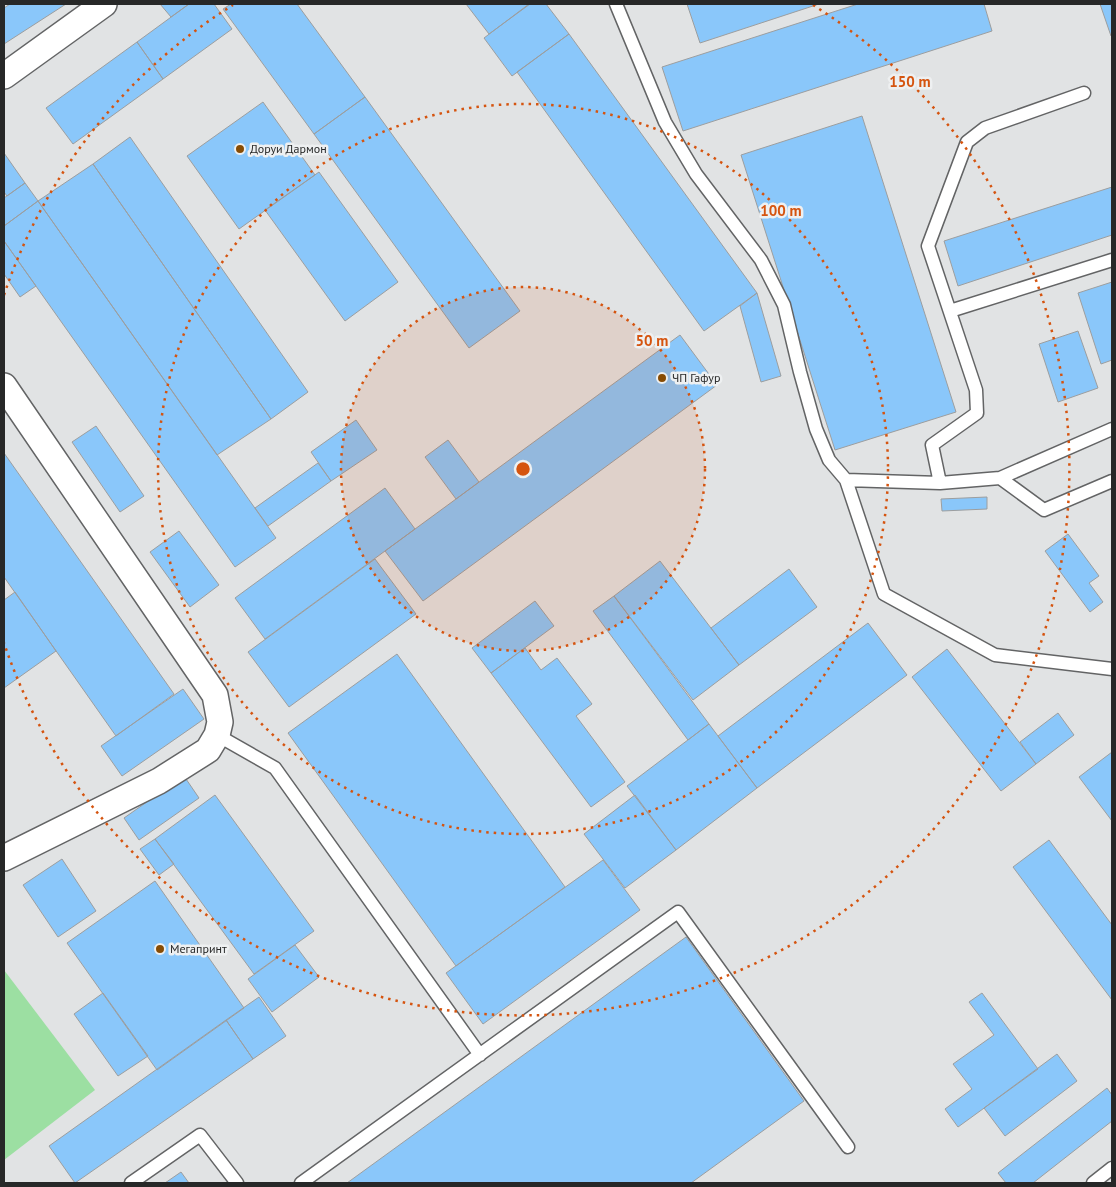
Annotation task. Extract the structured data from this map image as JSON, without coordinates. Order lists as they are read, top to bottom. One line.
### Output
{"places":["Доруи Дармон","ЧП Гафур","Мегапринт"],"rings":["150 m","100 m","50 m"]}
